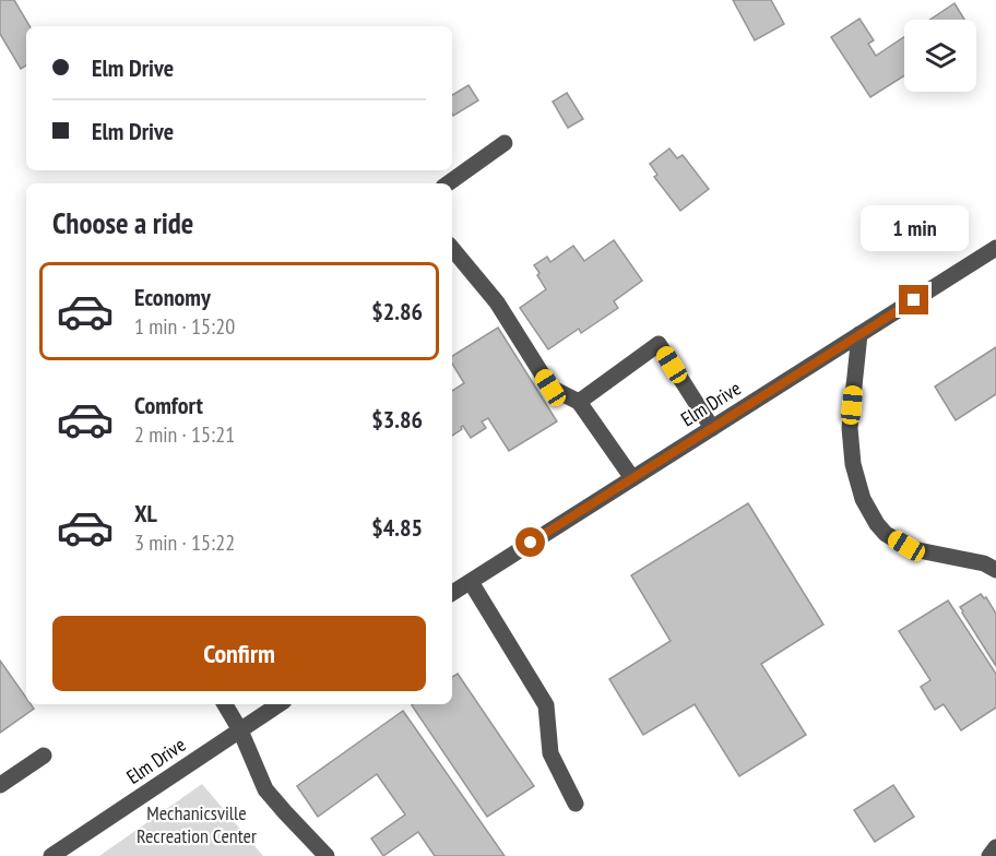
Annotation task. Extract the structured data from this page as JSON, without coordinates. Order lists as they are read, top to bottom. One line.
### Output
{"streets":{"street":["Elm Drive"]},"parks":["Mechanicsville Recreation Center"],"page":{"banner":["Elm Drive","Elm Drive"],"heading":"Choose a ride","bubble":"1 min","list":[{"name":"Economy","note":"1 min · 15:20","value":"$2.86"},{"name":"Comfort","note":"2 min · 15:21","value":"$3.86"},{"name":"XL","note":"3 min · 15:22","value":"$4.85"}],"buttons":"Confirm"}}
